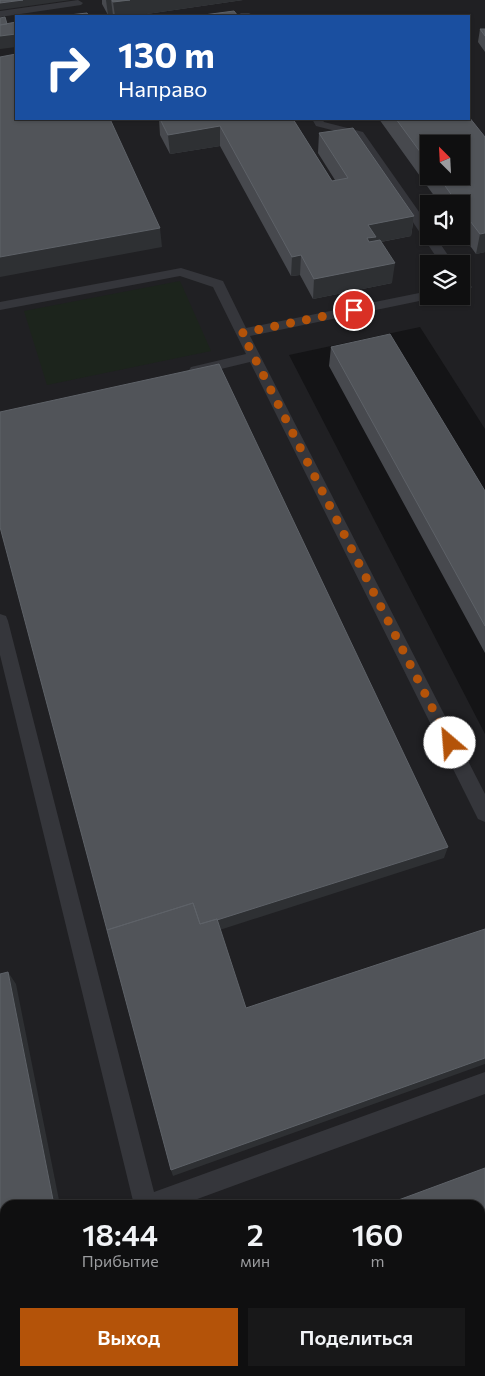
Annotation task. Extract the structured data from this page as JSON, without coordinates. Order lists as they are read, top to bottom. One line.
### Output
{"north":"top left","page":{"turn":["130 m","Направо"],"eta":["18:44","Прибытие","2","мин","160","m"],"buttons":["Выход","Поделиться"]}}
